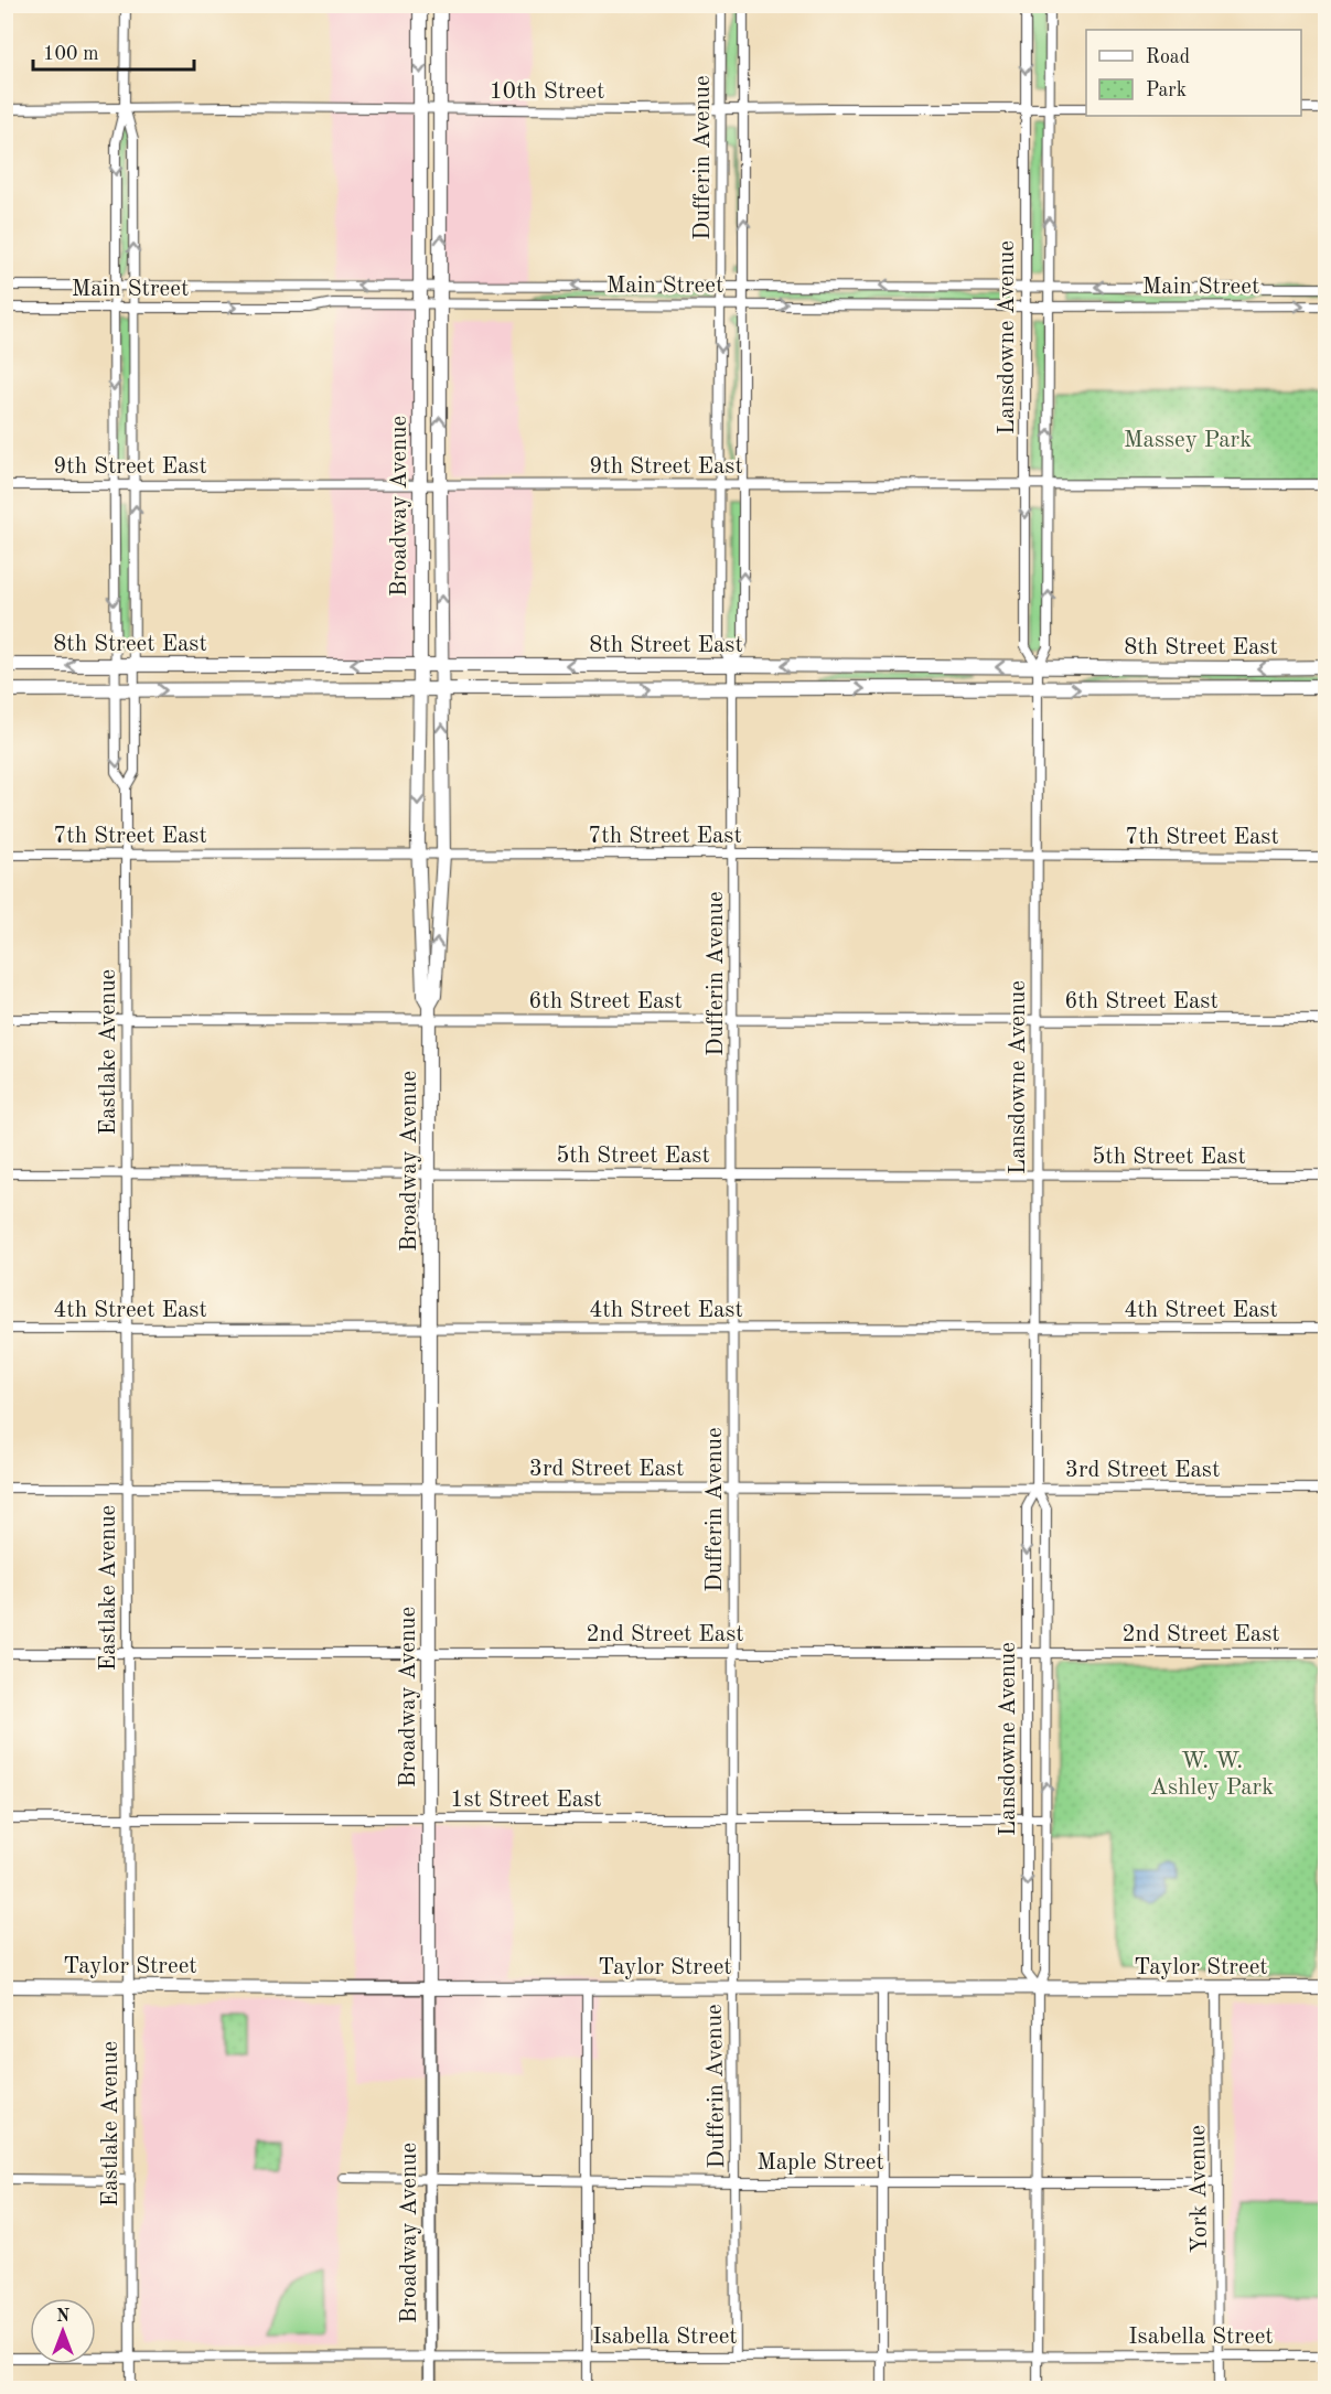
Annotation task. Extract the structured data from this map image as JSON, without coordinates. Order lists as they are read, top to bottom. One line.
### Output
{"streets":{"main road":["Broadway Avenue","8th Street East","Taylor Street"],"street":["10th Street","Dufferin Avenue","Main Street","Lansdowne Avenue","9th Street East","7th Street East","6th Street East","Eastlake Avenue","5th Street East","4th Street East","3rd Street East","2nd Street East","1st Street East","Maple Street","York Avenue","Isabella Street"]},"crossings":[["10th Street","Dufferin Avenue"],["10th Street","Lansdowne Avenue"],["10th Street","Broadway Avenue"],["10th Street","Eastlake Avenue"],["Dufferin Avenue","Main Street"],["Dufferin Avenue","9th Street East"],["Dufferin Avenue","8th Street East"],["Dufferin Avenue","7th Street East"],["Dufferin Avenue","6th Street East"],["Dufferin Avenue","5th Street East"],["Dufferin Avenue","4th Street East"],["Dufferin Avenue","3rd Street East"],["Dufferin Avenue","2nd Street East"],["Dufferin Avenue","1st Street East"],["Dufferin Avenue","Taylor Street"],["Dufferin Avenue","Maple Street"],["Dufferin Avenue","Isabella Street"],["Main Street","Lansdowne Avenue"],["Main Street","Broadway Avenue"],["Main Street","Eastlake Avenue"],["Lansdowne Avenue","9th Street East"],["Lansdowne Avenue","8th Street East"],["Lansdowne Avenue","7th Street East"],["Lansdowne Avenue","6th Street East"],["Lansdowne Avenue","5th Street East"],["Lansdowne Avenue","4th Street East"],["Lansdowne Avenue","3rd Street East"],["Lansdowne Avenue","2nd Street East"],["Lansdowne Avenue","1st Street East"],["Lansdowne Avenue","Taylor Street"],["Lansdowne Avenue","Maple Street"],["Lansdowne Avenue","Isabella Street"],["9th Street East","Broadway Avenue"],["9th Street East","Eastlake Avenue"],["Broadway Avenue","8th Street East"],["Broadway Avenue","7th Street East"],["Broadway Avenue","6th Street East"],["Broadway Avenue","5th Street East"],["Broadway Avenue","4th Street East"],["Broadway Avenue","3rd Street East"],["Broadway Avenue","2nd Street East"],["Broadway Avenue","1st Street East"],["Broadway Avenue","Taylor Street"],["Broadway Avenue","Maple Street"],["Broadway Avenue","Isabella Street"],["8th Street East","Eastlake Avenue"],["7th Street East","Eastlake Avenue"],["6th Street East","Eastlake Avenue"],["Eastlake Avenue","5th Street East"],["Eastlake Avenue","4th Street East"],["Eastlake Avenue","3rd Street East"],["Eastlake Avenue","2nd Street East"],["Eastlake Avenue","1st Street East"],["Eastlake Avenue","Taylor Street"],["Eastlake Avenue","Isabella Street"],["Taylor Street","York Avenue"],["Maple Street","York Avenue"],["York Avenue","Isabella Street"]],"parks":["Massey Park","W. W. Ashley Park"],"legend":["Road","Park"],"scale_bar":"100 m","north":"top"}
